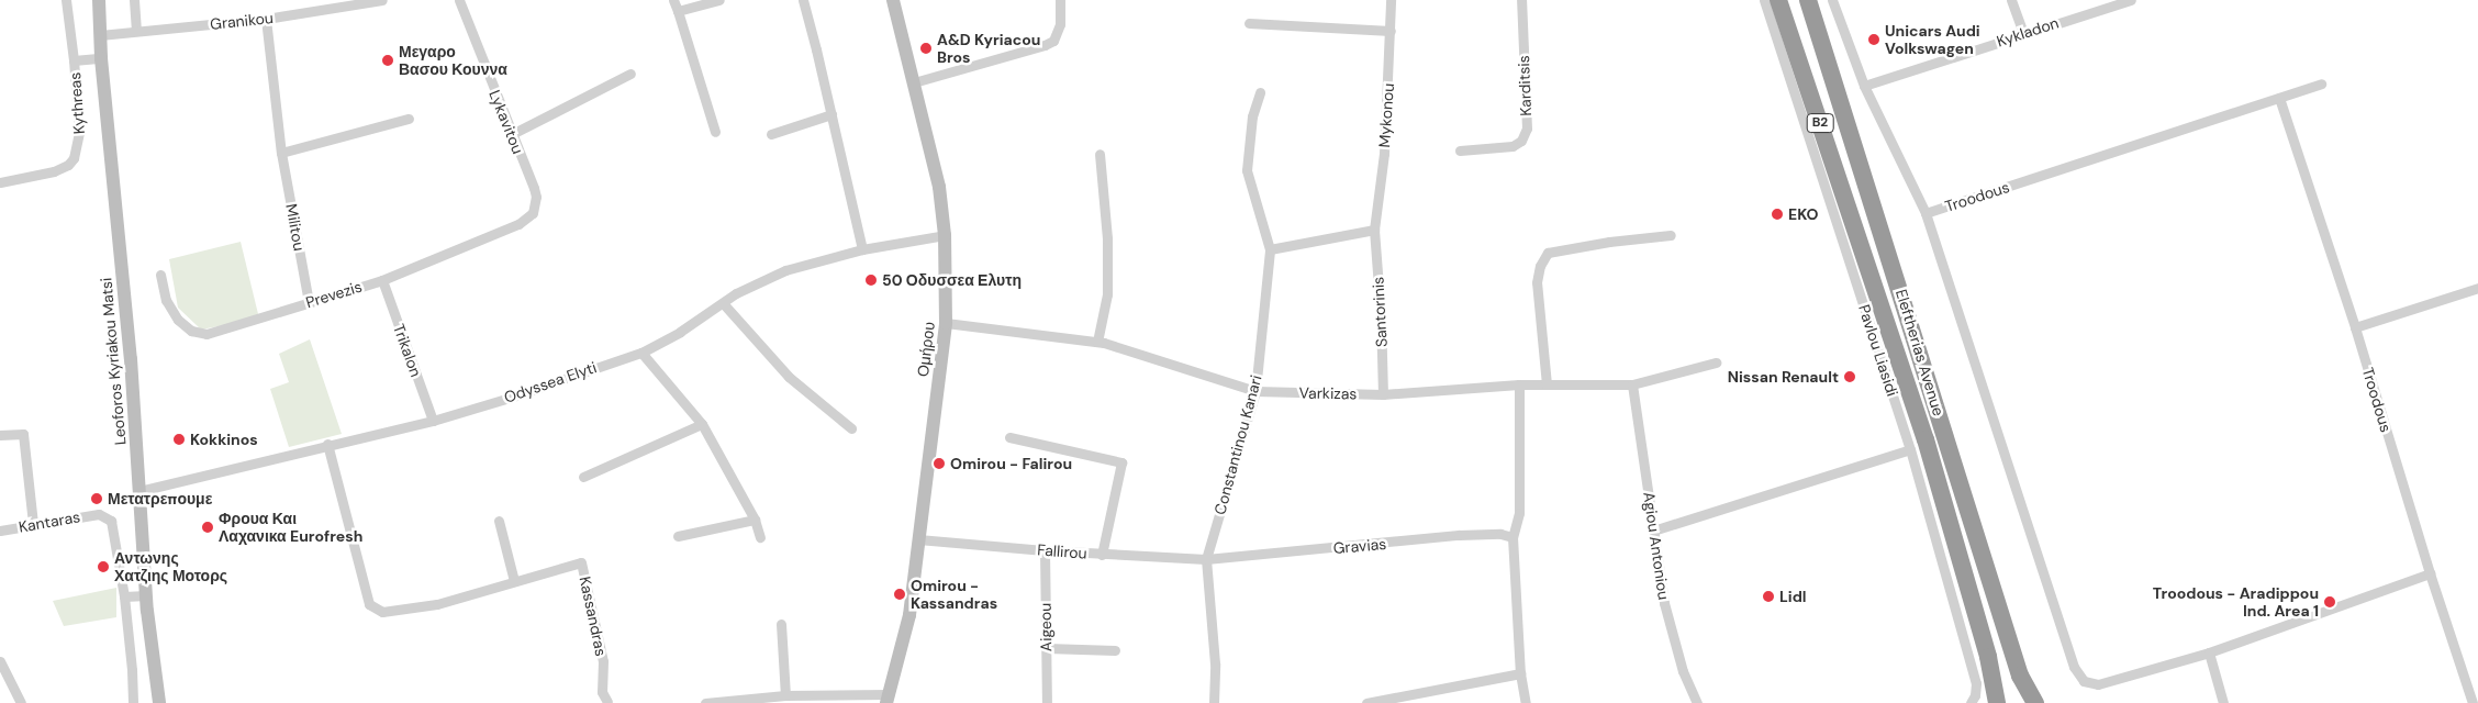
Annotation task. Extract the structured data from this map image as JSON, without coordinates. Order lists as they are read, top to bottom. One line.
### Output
{"streets":{"highway":["B2","Eleftherias Avenue"],"main road":["Ομήρου","Leoforos Kyriakou Matsi"],"street":["Granikou","Kykladon","Karditsis","Kythreas","Mykonou","Lykavitou","Troodous","Militou","Prevezis","Santorinis","Trikalon","Pavlou Liasidi","Odyssea Elyti","Varkizas","Constantinou Kanari","Kantaras","Gravias","Agiou Antoniou","Fallirou","Kassandras","Aigeou"]},"crossings":[["Granikou","Militou"],["Granikou","Leoforos Kyriakou Matsi"],["Kythreas","Leoforos Kyriakou Matsi"],["Mykonou","Santorinis"],["Lykavitou","Prevezis"],["Militou","Prevezis"],["Prevezis","Trikalon"],["Santorinis","Varkizas"],["Ομήρου","Odyssea Elyti"],["Ομήρου","Varkizas"],["Ομήρου","Fallirou"],["Trikalon","Odyssea Elyti"],["Leoforos Kyriakou Matsi","Odyssea Elyti"],["Varkizas","Constantinou Kanari"],["Varkizas","Agiou Antoniou"],["Constantinou Kanari","Gravias"],["Constantinou Kanari","Fallirou"],["Gravias","Fallirou"],["Fallirou","Aigeou"]],"places":["Unicars Audi Volkswagen","A&D Kyriacou Bros","Μεγαρο Βασου Κουννα","EKO","50 Οδυσσεα Ελυτη","Nissan Renault","Kokkinos","Omirou - Falirou","Μετατρεπουμε","Φρουα Και Λαχανικα Eurofresh","Αντωνης Χατζιης Μοτορς","Omirou - Kassandras","Lidl","Troodous - Aradippou Ind. Area 1"]}
